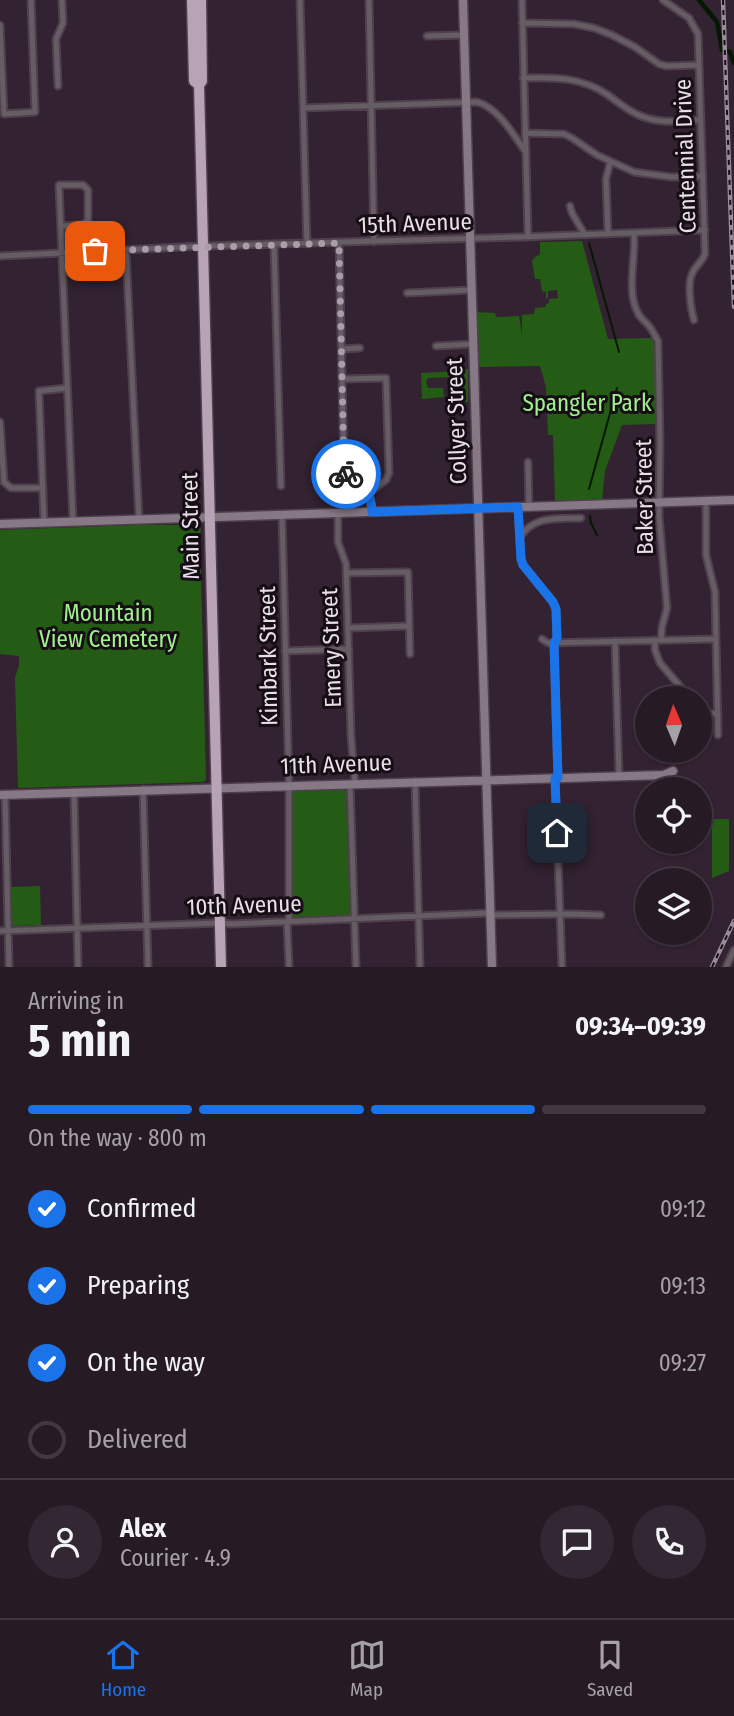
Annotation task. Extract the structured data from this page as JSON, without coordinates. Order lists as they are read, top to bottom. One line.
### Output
{"streets":{"highway":["Main Street"],"street":["Centennial Drive","15th Avenue","Collyer Street","Baker Street","Emery Street","Kimbark Street","11th Avenue","10th Avenue"]},"crossings":[["Centennial Drive","15th Avenue"],["15th Avenue","Collyer Street"],["15th Avenue","Baker Street"],["15th Avenue","Main Street"],["Collyer Street","11th Avenue"],["Collyer Street","10th Avenue"],["Main Street","11th Avenue"],["Main Street","10th Avenue"],["Emery Street","11th Avenue"],["Emery Street","10th Avenue"],["Kimbark Street","11th Avenue"],["Kimbark Street","10th Avenue"]],"parks":["Spangler Park","Mountain View Cemetery"],"north":"top","page":{"heading":["5 min","Arriving in","09:34–09:39"],"panel":["Alex","Courier · 4.9"],"bar":"On the way · 800 m","list":[["Confirmed","09:12"],["Preparing","09:13"],["On the way","09:27"],"Delivered"],"tabs":["Home","Map","Saved"]}}
